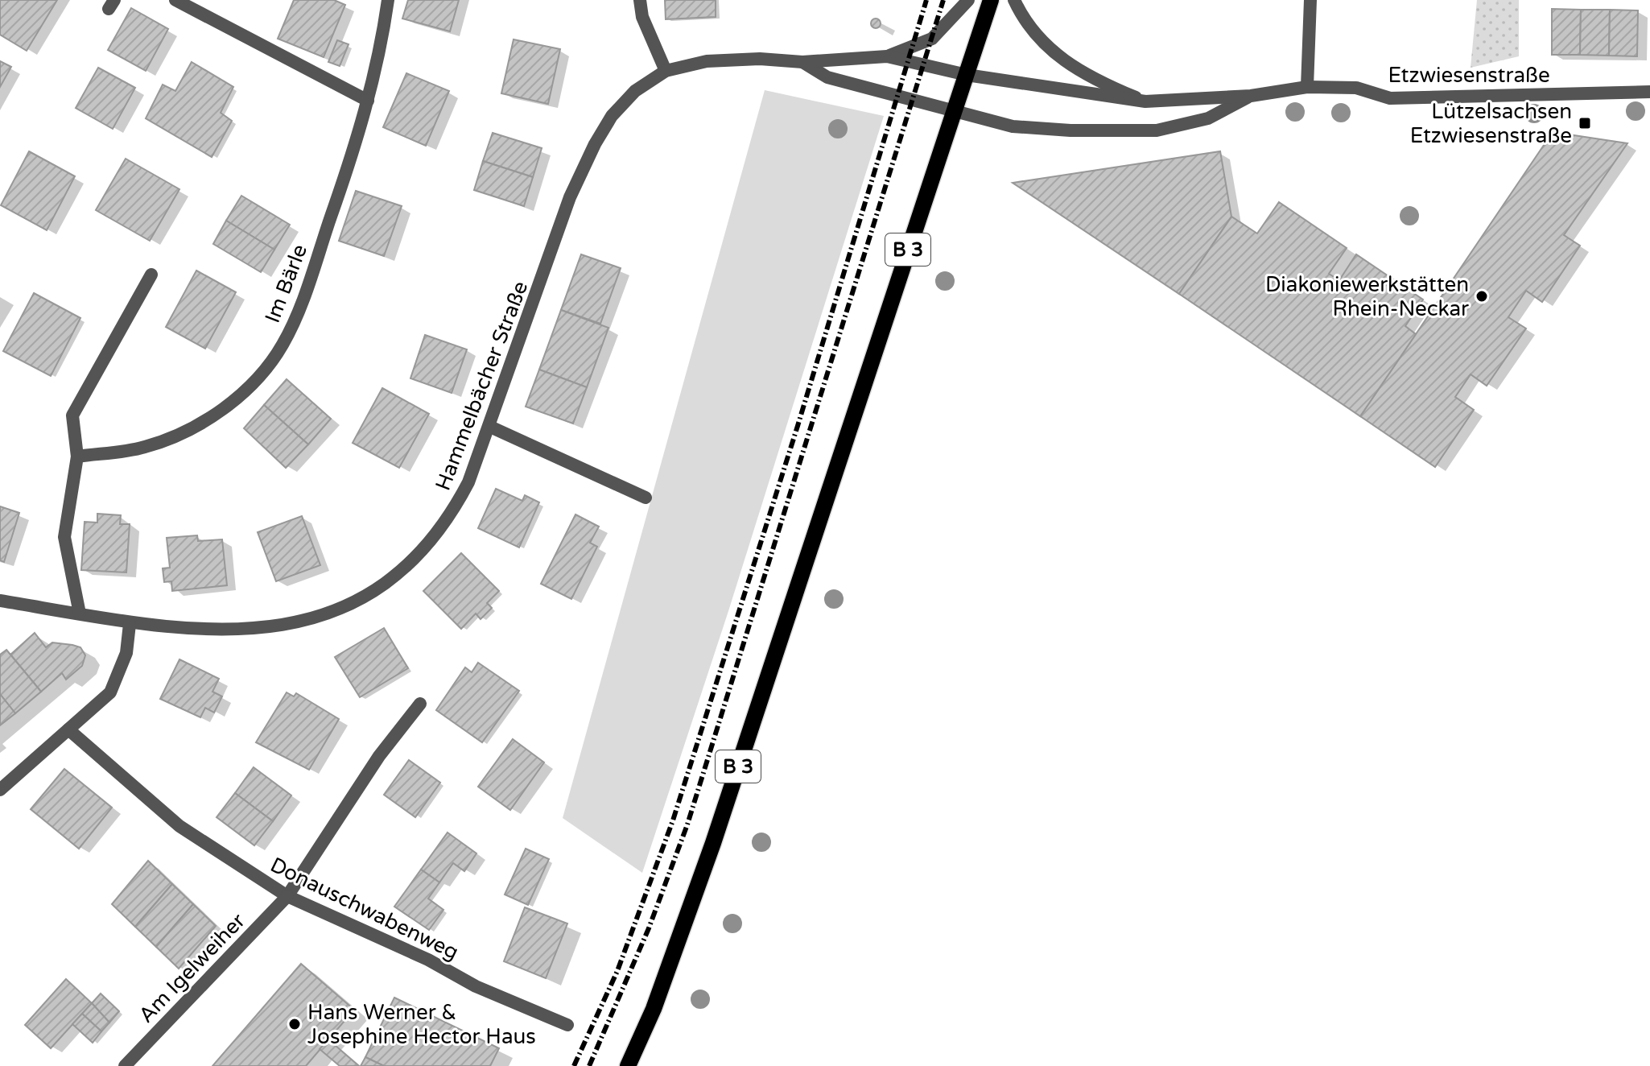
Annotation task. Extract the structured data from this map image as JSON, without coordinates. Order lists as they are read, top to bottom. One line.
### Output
{"streets":{"main road":["B 3"],"street":["Etzwiesenstraße","Im Bärle","Hammelbächer Straße","Donauschwabenweg","Am Igelweiher"]},"crossings":[["Etzwiesenstraße","B 3"],["Etzwiesenstraße","Hammelbächer Straße"],["B 3","Hammelbächer Straße"],["Donauschwabenweg","Am Igelweiher"]],"places":{"transit":["Lützelsachsen Etzwiesenstraße"],"other":["Diakoniewerkstätten Rhein-Neckar","Hans Werner & Josephine Hector Haus"]}}
